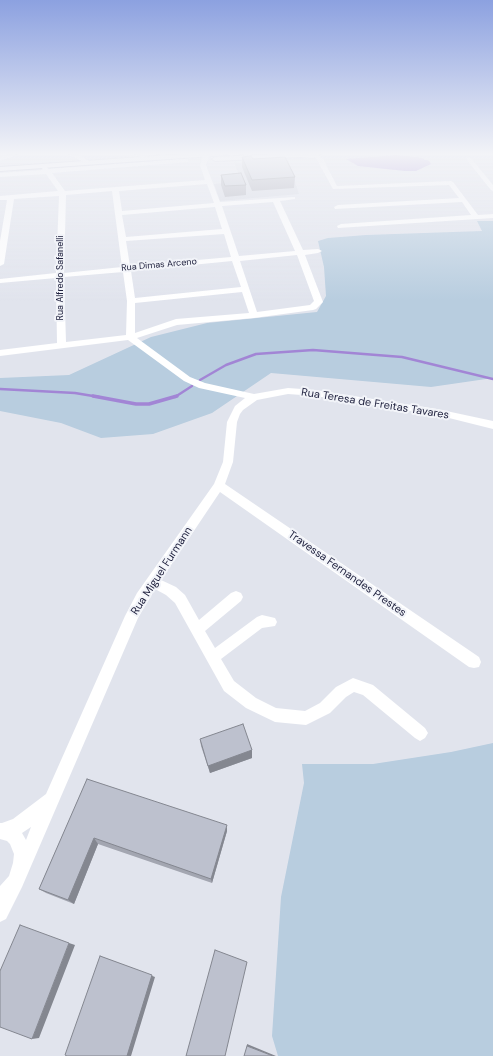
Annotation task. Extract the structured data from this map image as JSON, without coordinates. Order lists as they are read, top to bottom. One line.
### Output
{"streets":{"street":["Rua Dimas Arceno","Rua Alfredo Safanelli","Rua Teresa de Freitas Tavares","Rua Miguel Furmann","Travessa Fernandes Prestes"]},"crossings":[["Rua Dimas Arceno","Rua Alfredo Safanelli"],["Rua Teresa de Freitas Tavares","Rua Miguel Furmann"],["Rua Miguel Furmann","Travessa Fernandes Prestes"]]}
